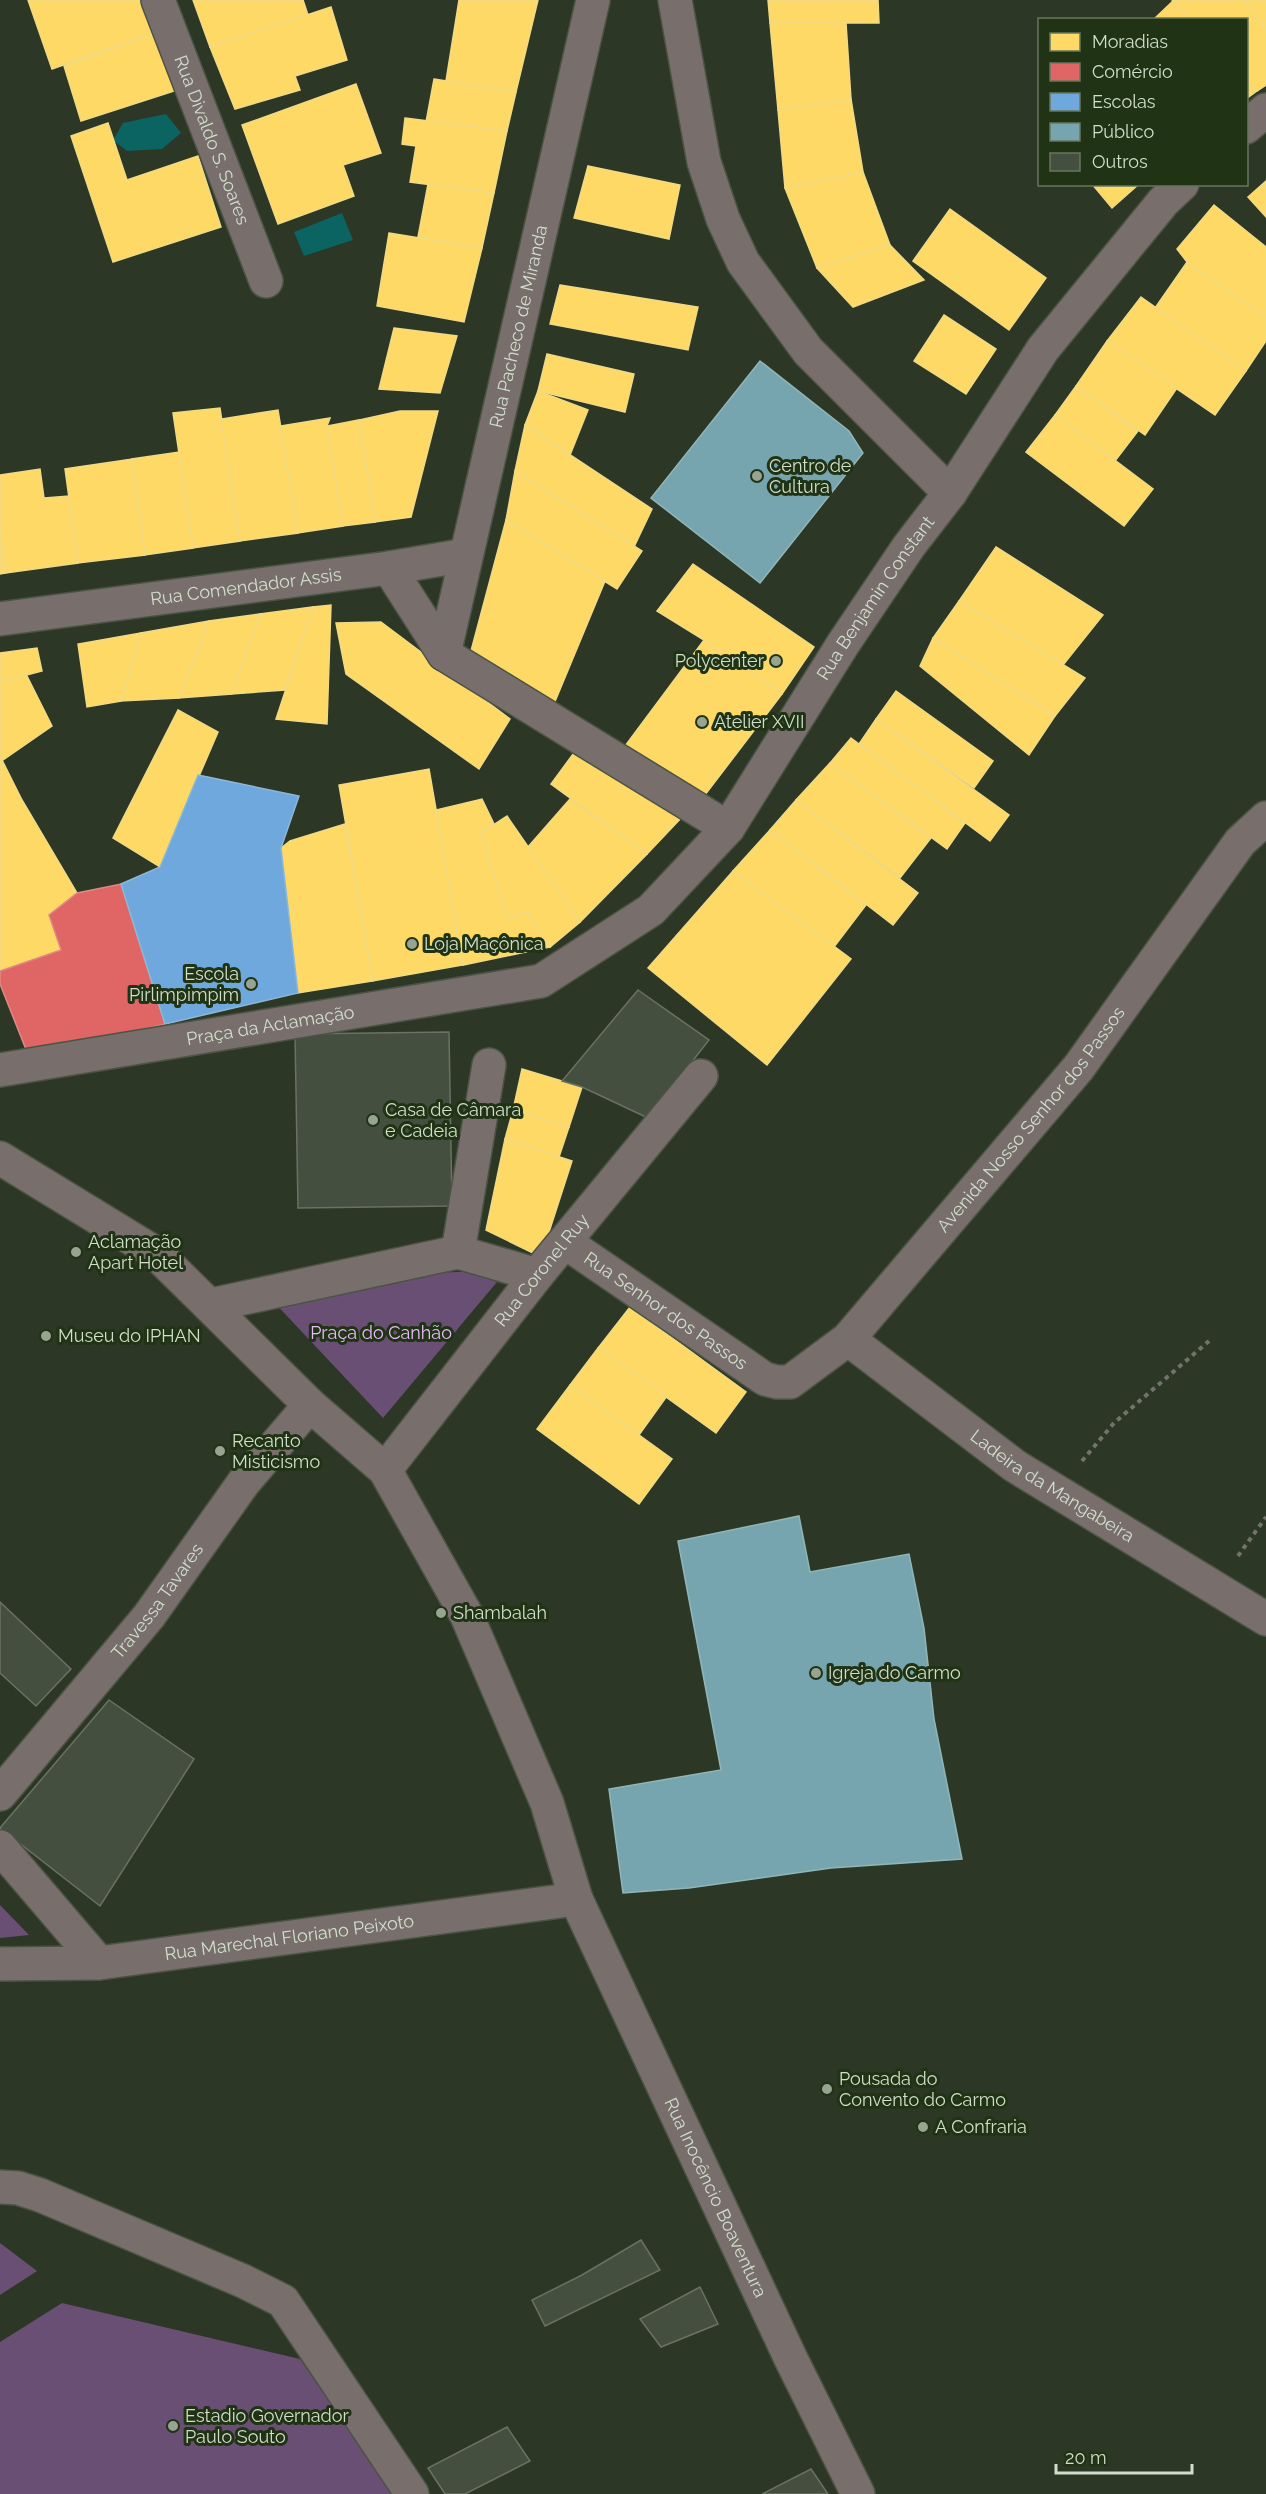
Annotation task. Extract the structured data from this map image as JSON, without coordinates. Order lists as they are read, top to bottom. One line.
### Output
{"streets":{"street":["Rua Divaldo S. Soares","Rua Pacheco de Miranda","Rua Comendador Assis","Rua Benjamin Constant","Praça da Aclamação","Avenida Nosso Senhor dos Passos","Rua Coronel Ruy","Rua Senhor dos Passos","Ladeira da Mangabeira","Travessa Tavares","Rua Marechal Floriano Peixoto","Rua Inocêncio Boaventura"]},"crossings":[["Rua Pacheco de Miranda","Rua Comendador Assis"],["Rua Benjamin Constant","Praça da Aclamação"],["Avenida Nosso Senhor dos Passos","Rua Senhor dos Passos"],["Avenida Nosso Senhor dos Passos","Ladeira da Mangabeira"],["Rua Coronel Ruy","Rua Senhor dos Passos"],["Rua Coronel Ruy","Rua Inocêncio Boaventura"],["Rua Marechal Floriano Peixoto","Rua Inocêncio Boaventura"]],"parks":["Praça do Canhão"],"places":["Centro de Cultura","Polycenter","Atelier XVII","Loja Maçônica","Escola Pirlimpimpim","Casa de Câmara e Cadeia","Aclamação Apart Hotel","Museu do IPHAN","Recanto Misticismo","Shambalah","Igreja do Carmo","Pousada do Convento do Carmo","A Confraria","Estadio Governador Paulo Souto"],"legend":["Moradias","Comércio","Escolas","Público","Outros"],"scale_bar":"20 m"}
